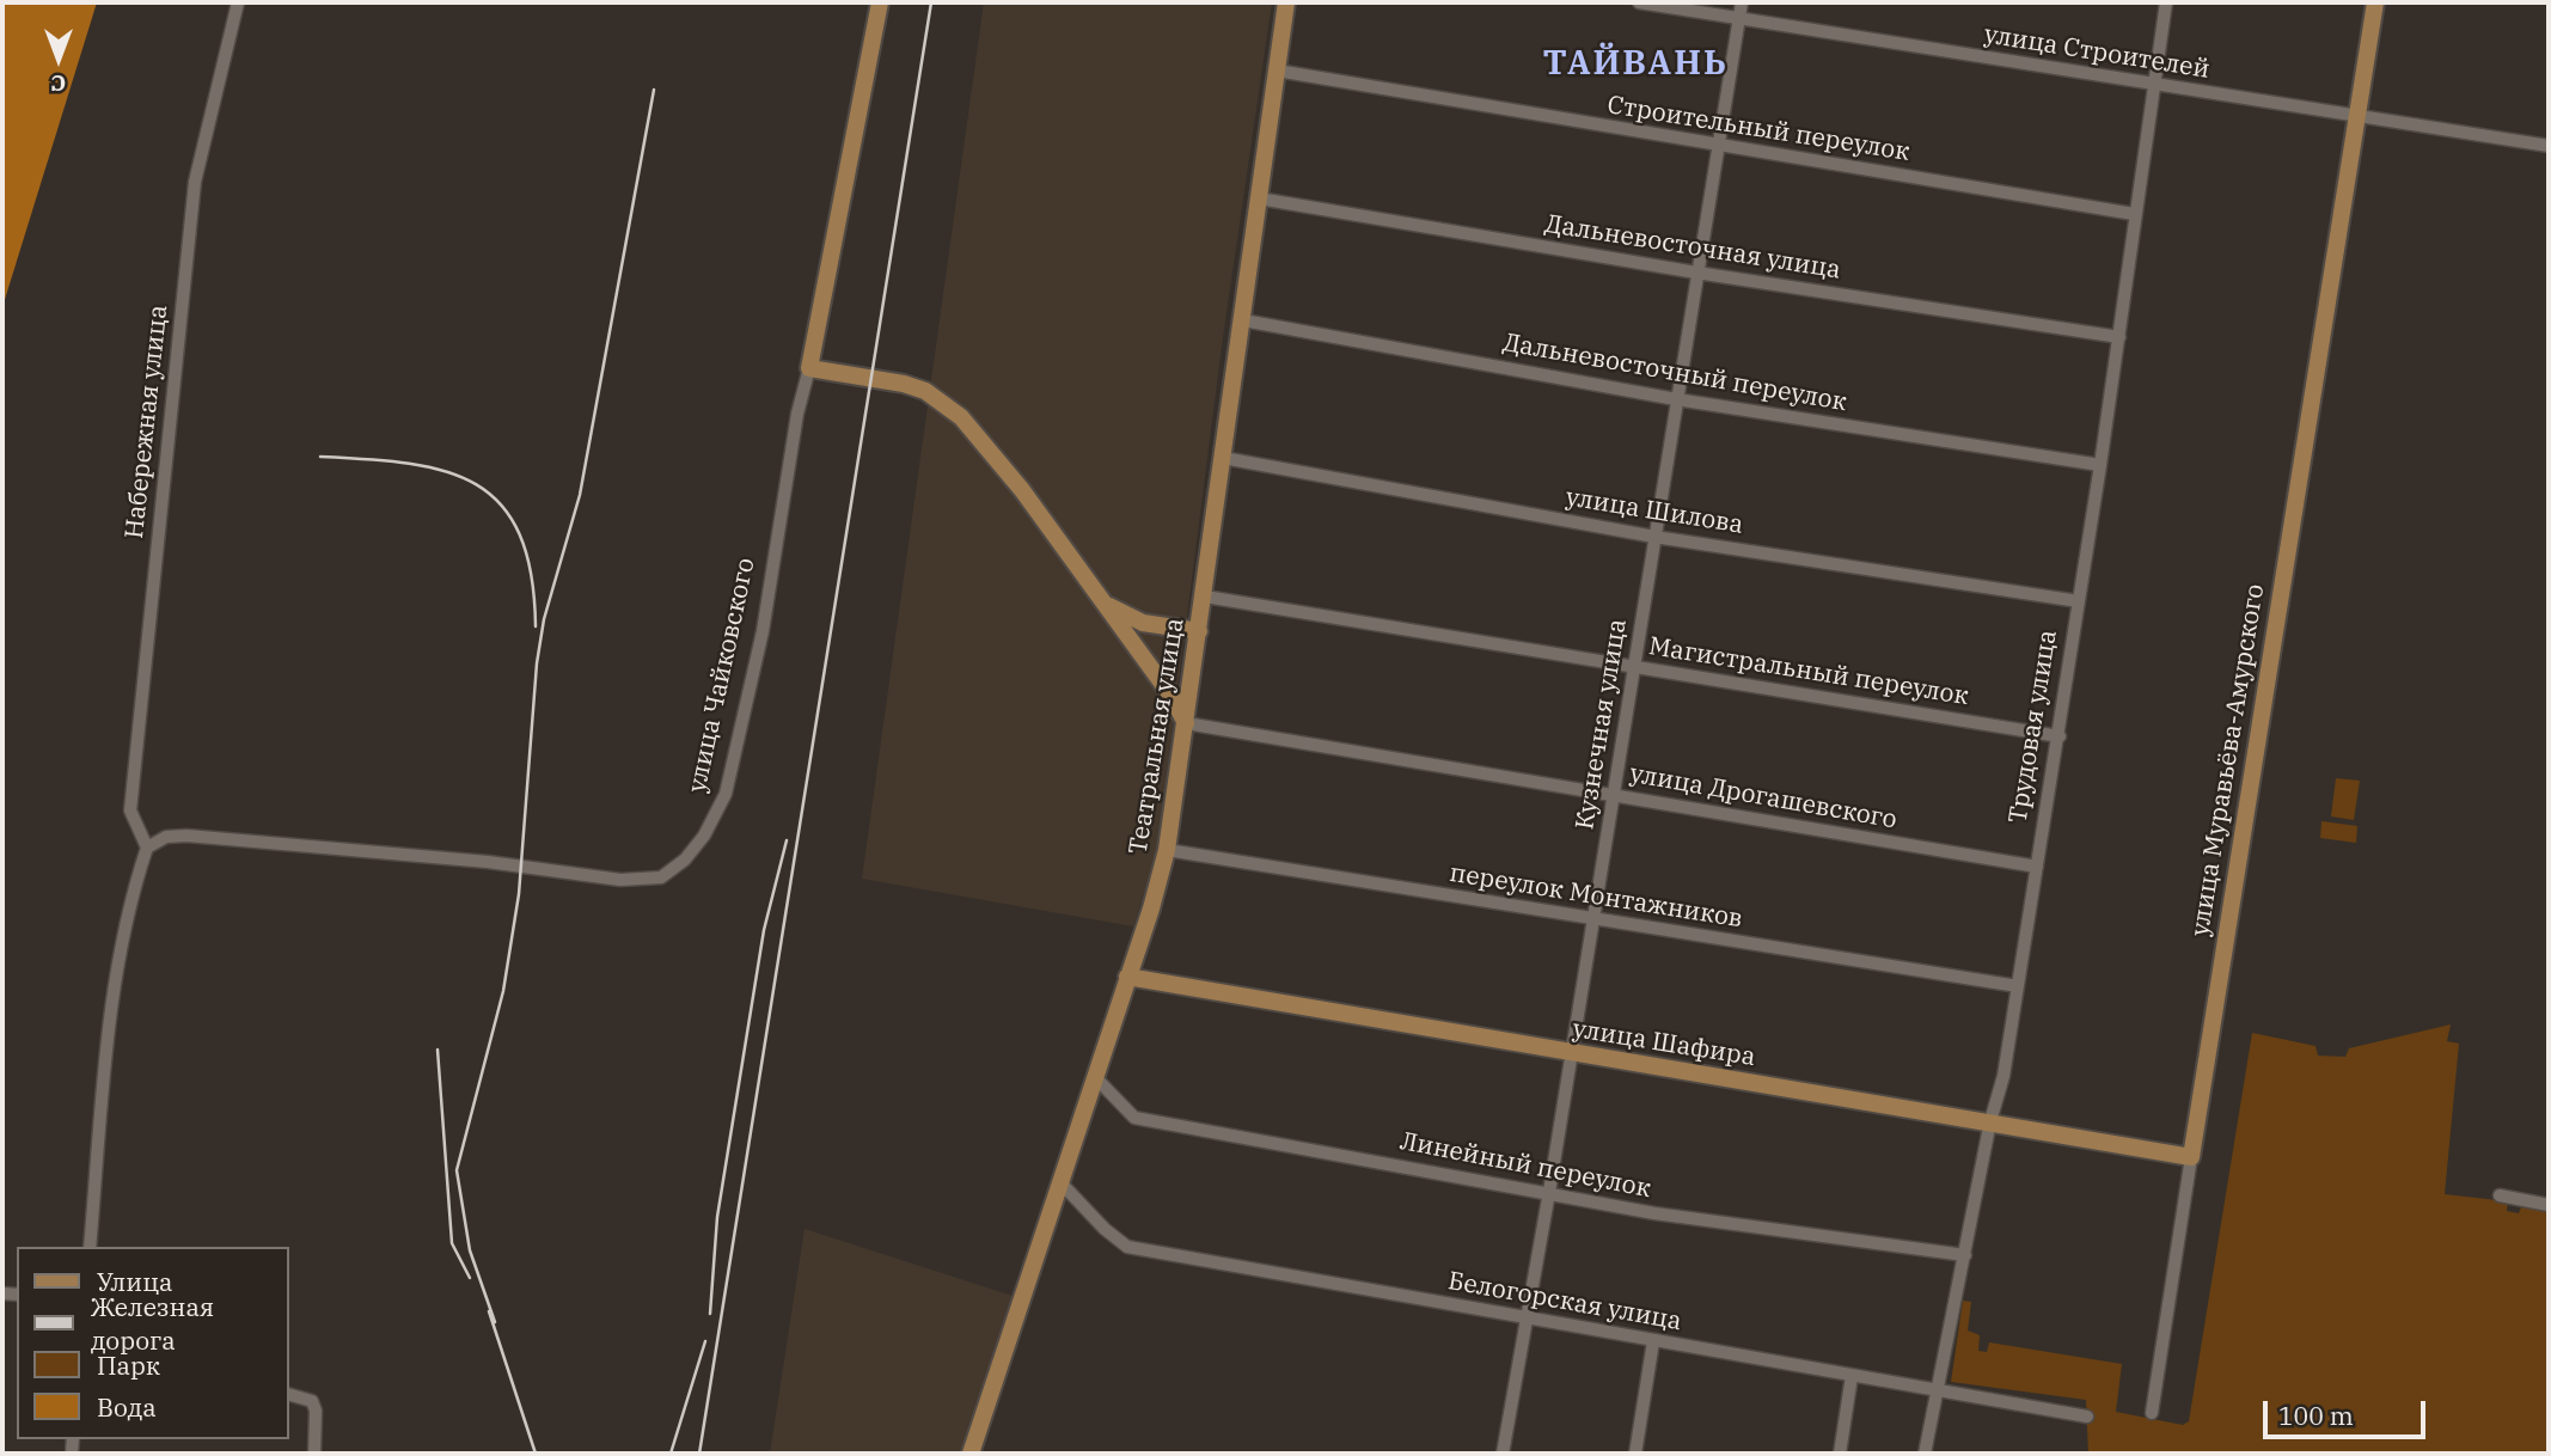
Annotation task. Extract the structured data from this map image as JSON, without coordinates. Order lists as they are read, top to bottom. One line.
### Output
{"streets":{"street":["улица Строителей","Строительный переулок","Дальневосточная улица","Дальневосточный переулок","Набережная улица","улица Шилова","Магистральный переулок","улица Чайковского","Кузнечная улица","Трудовая улица","Театральная улица","улица Муравьёва-Амурского","улица Дрогашевского","переулок Монтажников","улица Шафира","Линейный переулок","Белогорская улица"]},"crossings":[["улица Строителей","Кузнечная улица"],["улица Строителей","Трудовая улица"],["улица Строителей","улица Муравьёва-Амурского"],["Строительный переулок","Кузнечная улица"],["Строительный переулок","Трудовая улица"],["Строительный переулок","Театральная улица"],["Дальневосточная улица","Кузнечная улица"],["Дальневосточная улица","Трудовая улица"],["Дальневосточная улица","Театральная улица"],["Дальневосточный переулок","Кузнечная улица"],["Дальневосточный переулок","Трудовая улица"],["Дальневосточный переулок","Театральная улица"],["Набережная улица","улица Чайковского"],["улица Шилова","Кузнечная улица"],["улица Шилова","Трудовая улица"],["улица Шилова","Театральная улица"],["Магистральный переулок","Кузнечная улица"],["Магистральный переулок","Трудовая улица"],["Магистральный переулок","Театральная улица"],["Кузнечная улица","улица Дрогашевского"],["Кузнечная улица","переулок Монтажников"],["Кузнечная улица","улица Шафира"],["Кузнечная улица","Линейный переулок"],["Кузнечная улица","Белогорская улица"],["Трудовая улица","улица Дрогашевского"],["Трудовая улица","переулок Монтажников"],["Трудовая улица","улица Шафира"],["Трудовая улица","Линейный переулок"],["Трудовая улица","Белогорская улица"],["Театральная улица","улица Дрогашевского"],["Театральная улица","переулок Монтажников"],["Театральная улица","улица Шафира"],["Театральная улица","Линейный переулок"],["Театральная улица","Белогорская улица"],["улица Муравьёва-Амурского","улица Шафира"]],"districts":["ТАЙВАНЬ"],"legend":["Улица","Железная дорога","Парк","Вода"],"scale_bar":"100 m","north":"bottom"}
